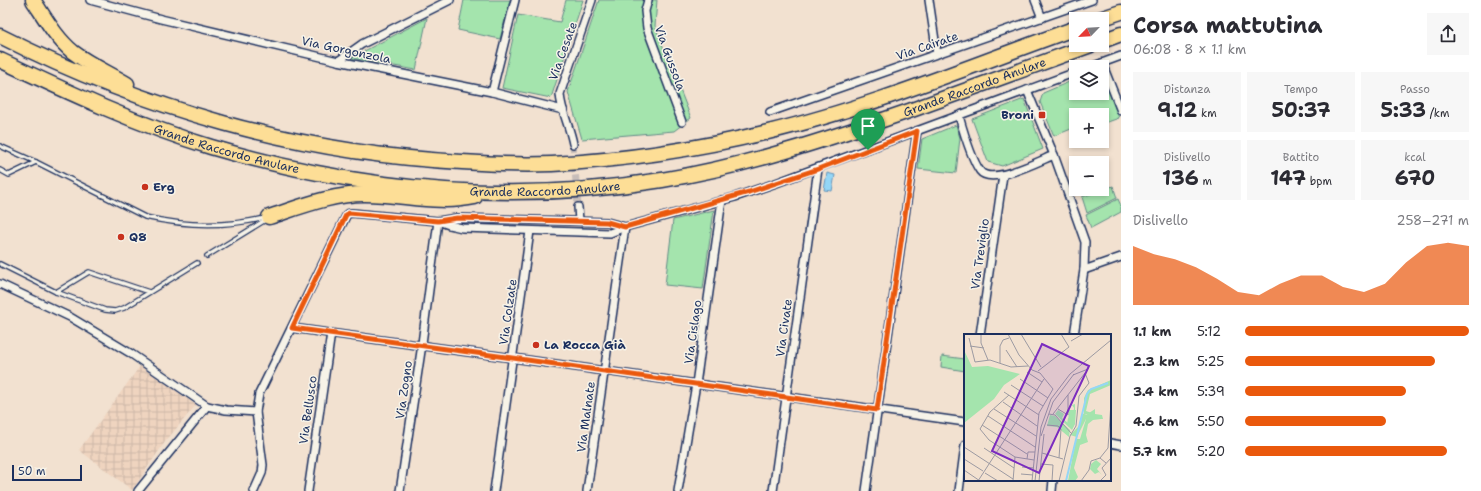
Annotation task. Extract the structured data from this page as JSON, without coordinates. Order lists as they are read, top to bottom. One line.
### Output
{"streets":{"highway":["Grande Raccordo Anulare"],"street":["Via Cairate","Via Gorgonzola","Via Cesate","Via Gussola","Via Treviglio","Via Colzate","Via Civate","Via Cislago","Via Zogno","Via Bellusco","Via Malnate"]},"crossings":[["Via Gorgonzola","Via Cesate"]],"places":{"transit":["Broni"],"other":["Erg","Q8","La Rocca Già"]},"scale_bar":"50 m","north":"bottom left","page":{"heading":["Corsa mattutina","06:08 · 8 × 1.1 km"],"map_buttons":["+","−"],"stats":[["Distanza","9.12 km"],["Tempo","50:37"],["Passo","5:33 /km"],["Dislivello","136 m"],["Battito","147 bpm"],["kcal","670"]],"chart":["Dislivello","258–271 m"],"list":[{"name":"1.1 km","note":"5:12"},{"name":"2.3 km","note":"5:25"},{"name":"3.4 km","note":"5:39"},{"name":"4.6 km","note":"5:50"},{"name":"5.7 km","note":"5:20"}],"scale":"50 m"}}
